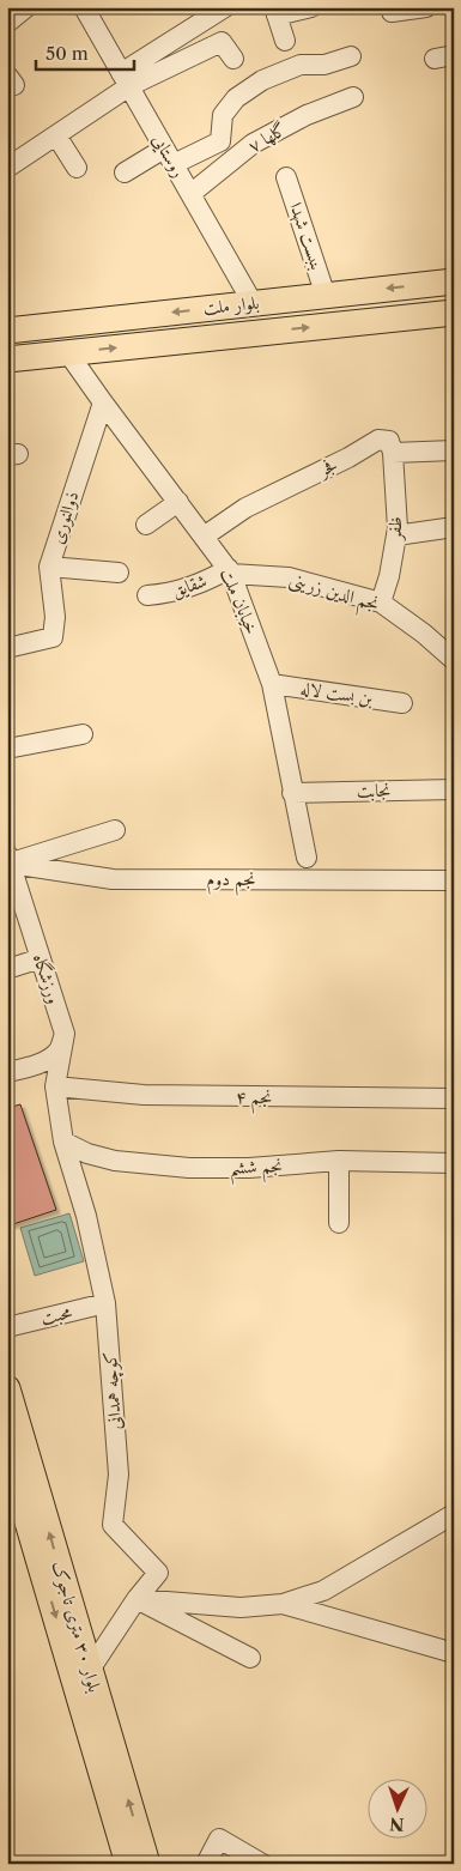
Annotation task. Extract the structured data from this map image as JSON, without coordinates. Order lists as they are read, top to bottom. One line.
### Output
{"streets":{"main road":["بلوار ملت","بلوار ۳۰ متری تاجوک"],"street":["گلها ۷","روستایی","بنبست شهدا","فجر","ذوالنوری","ظفر","شقایق","نجم الدین زرینی","خیابان ملت","بن بست لاله","نجابت","نجم دوم","ورزشگاه","نجم ۴","نجم ششم","محبت","کوچه همدانی"]},"crossings":[["گلها ۷","روستایی"],["روستایی","بلوار ملت"],["بنبست شهدا","بلوار ملت"],["بلوار ملت","خیابان ملت"],["فجر","ظفر"],["فجر","خیابان ملت"],["ذوالنوری","خیابان ملت"],["ظفر","نجم الدین زرینی"],["شقایق","نجم الدین زرینی"],["شقایق","خیابان ملت"],["نجم الدین زرینی","خیابان ملت"],["خیابان ملت","بن بست لاله"],["خیابان ملت","نجابت"],["نجم دوم","ورزشگاه"],["ورزشگاه","کوچه همدانی"],["نجم ۴","کوچه همدانی"],["نجم ششم","کوچه همدانی"],["محبت","کوچه همدانی"]],"scale_bar":"50 m","north":"bottom"}
